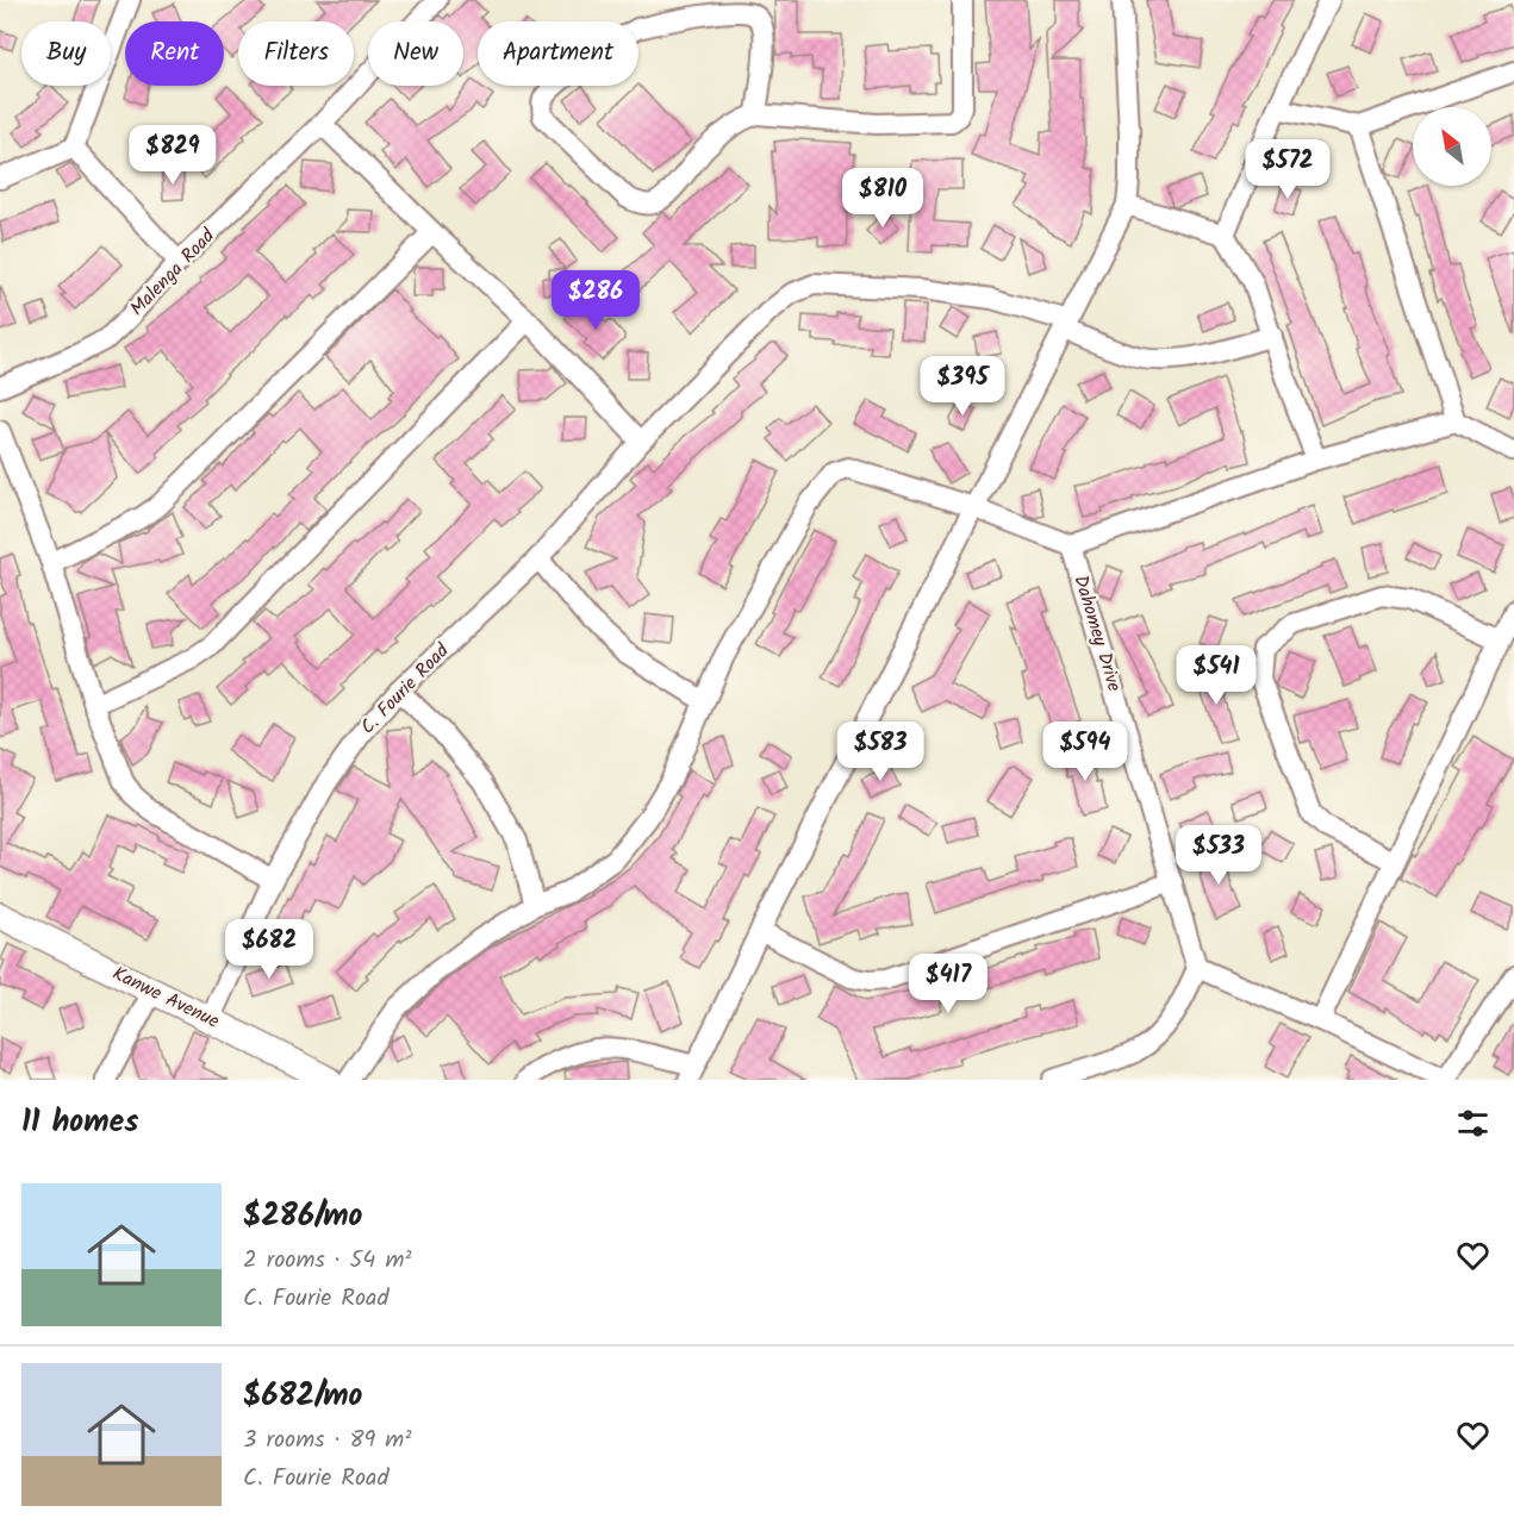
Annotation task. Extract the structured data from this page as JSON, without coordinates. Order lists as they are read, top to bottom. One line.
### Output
{"streets":{"main road":["Kanwe Avenue"],"street":["Malenga Road","Dahomey Drive","C. Fourie Road"]},"crossings":[["C. Fourie Road","Kanwe Avenue"]],"north":"top left","page":{"chip":["Buy","Rent","Filters","New","Apartment"],"price":["$829","$572","$810","$286","$395","$541","$583","$594","$533","$682","$417"],"heading":"11 homes","list":[{"name":"$286/mo","note":"2 rooms · 54 m² · C. Fourie Road"},{"name":"$682/mo","note":"3 rooms · 89 m² · C. Fourie Road"}]}}
